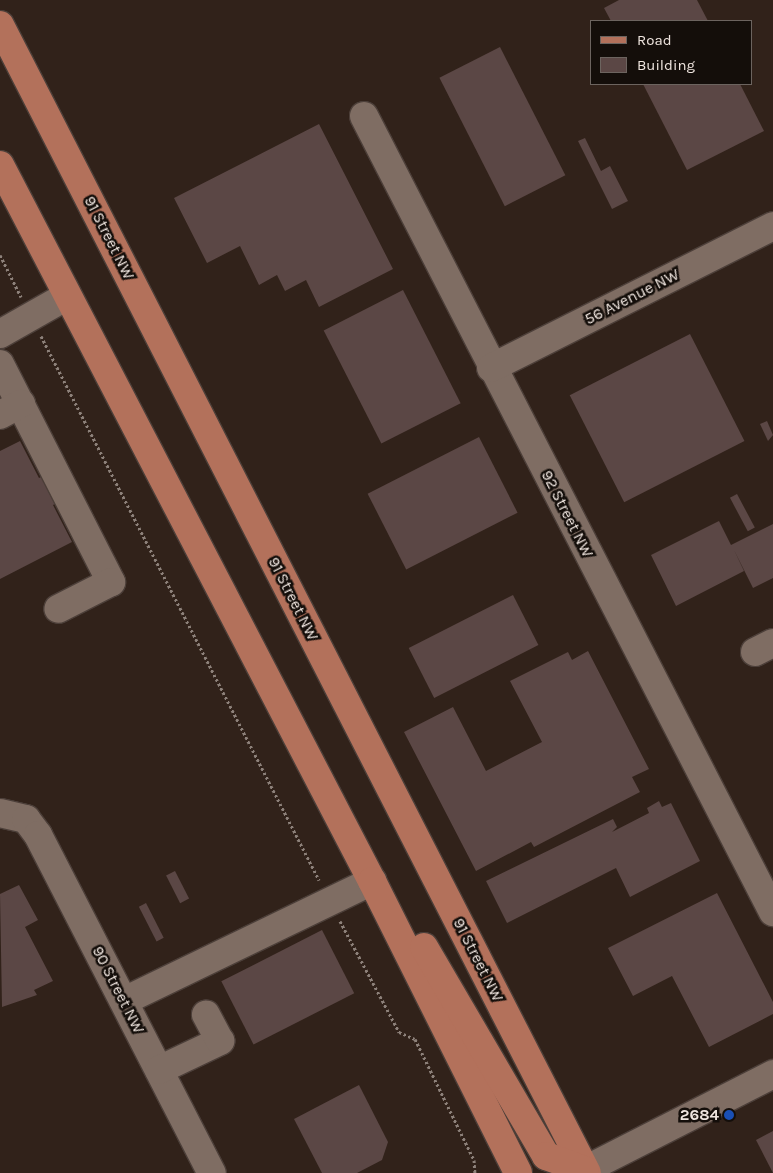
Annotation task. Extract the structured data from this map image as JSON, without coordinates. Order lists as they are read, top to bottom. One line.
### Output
{"streets":{"main road":["91 Street NW"],"street":["56 Avenue NW","92 Street NW","90 Street NW"]},"crossings":[["56 Avenue NW","92 Street NW"]],"places":["2684"],"legend":["Road","Building"]}
